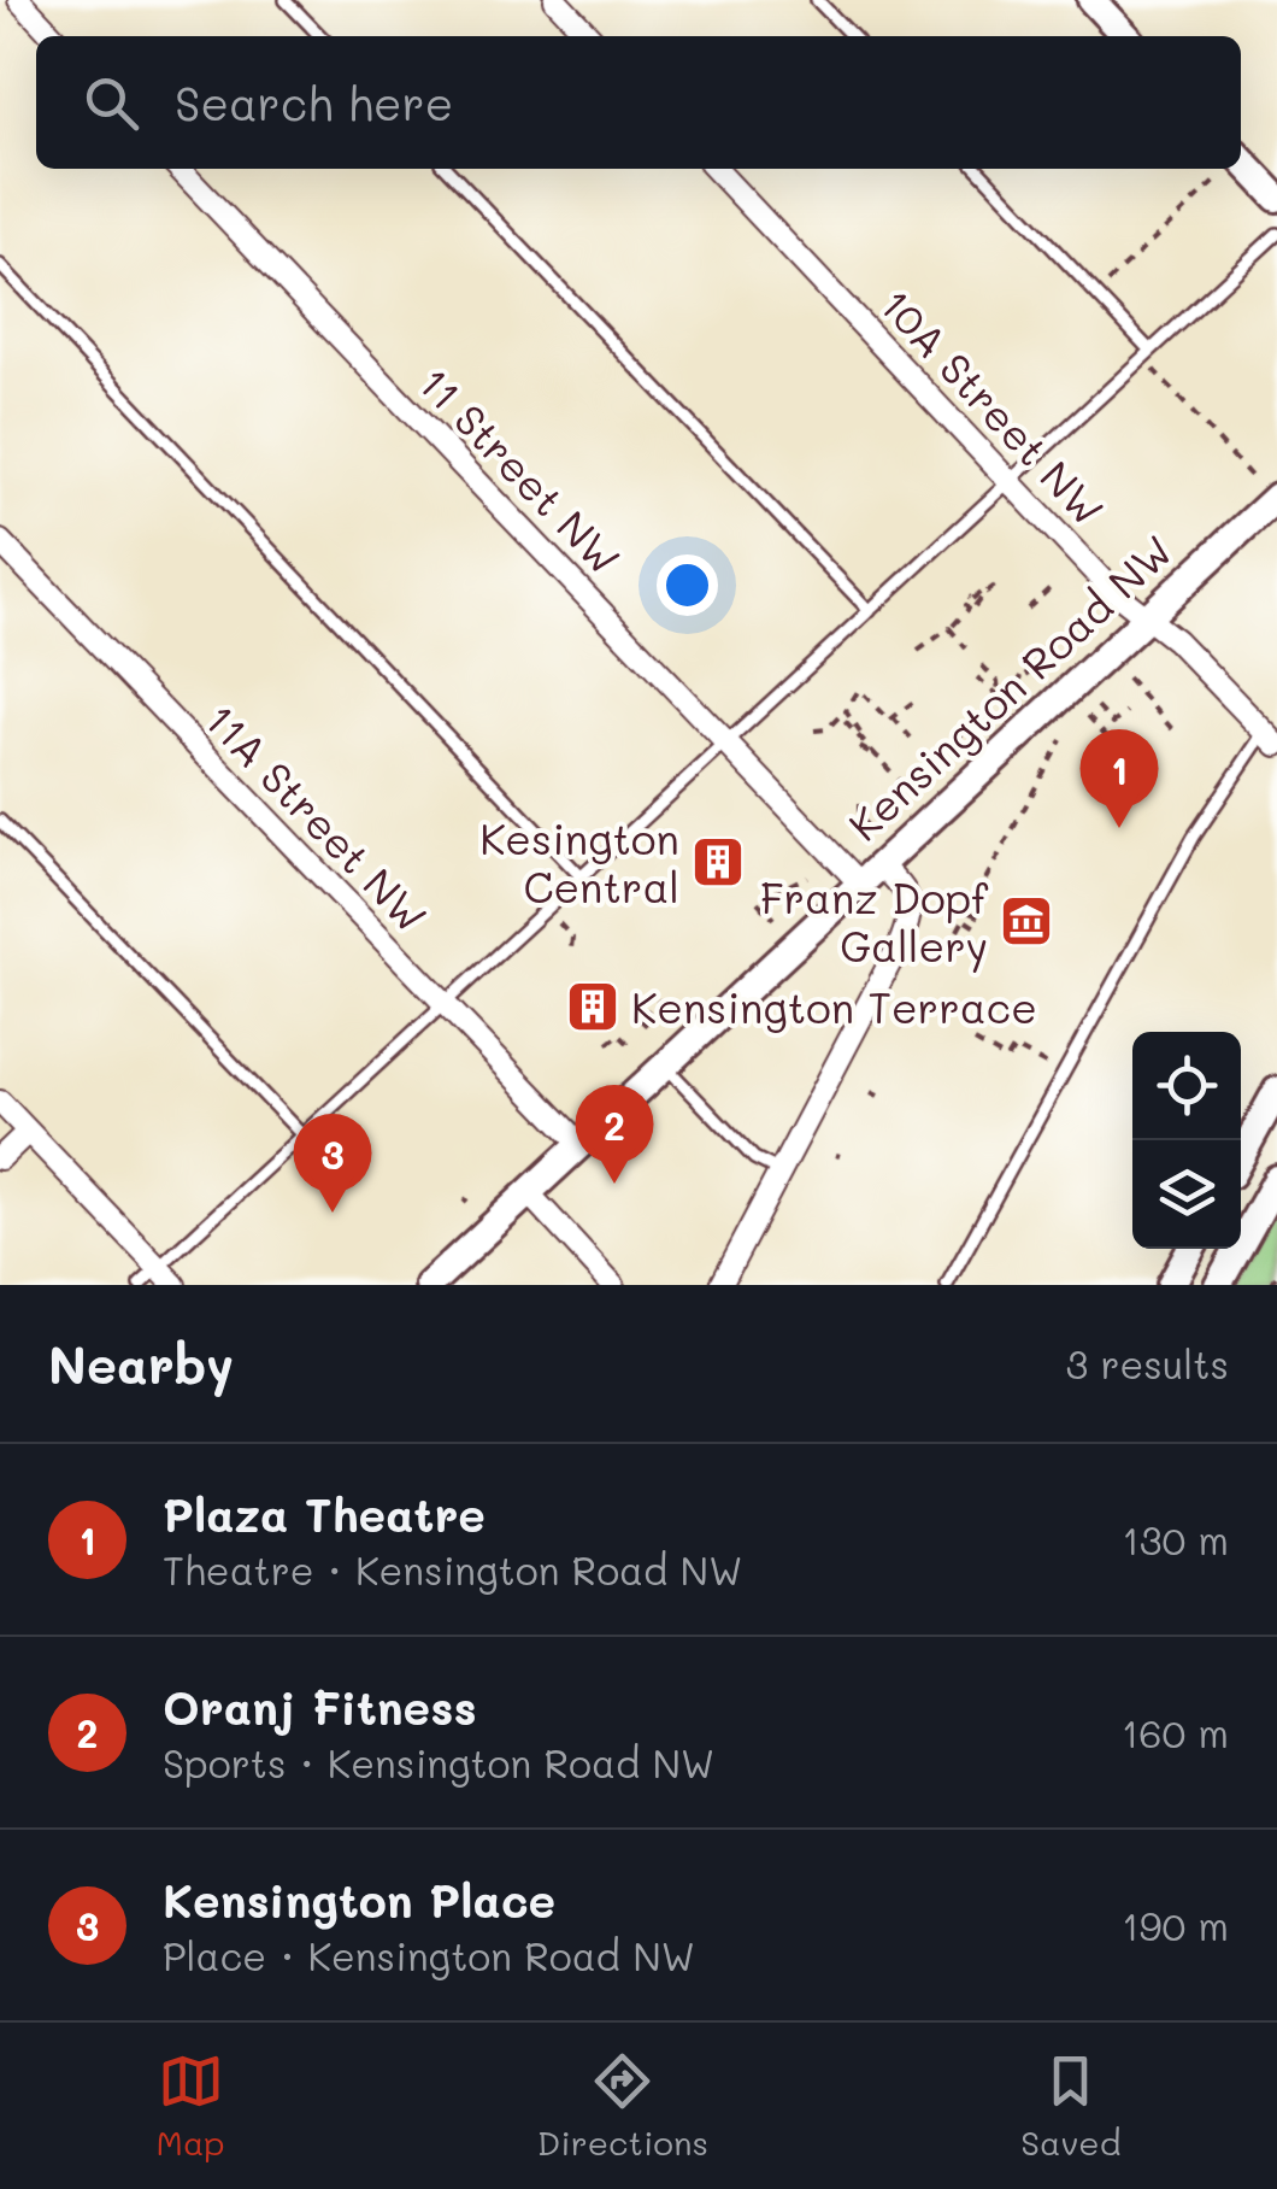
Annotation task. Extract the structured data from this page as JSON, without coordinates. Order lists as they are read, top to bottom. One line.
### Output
{"streets":{"street":["10A Street NW","11 Street NW","Kensington Road NW","11A Street NW"]},"crossings":[["10A Street NW","Kensington Road NW"],["11 Street NW","Kensington Road NW"],["Kensington Road NW","11A Street NW"]],"places":{"building":["Kesington Central","Kensington Terrace"],"museum":["Franz Dopf Gallery"]},"page":{"search":"Search here","pins":["1","2","3"],"heading":["Nearby","3 results"],"list":[{"mark":"1","name":"Plaza Theatre","note":"Theatre · Kensington Road NW","value":"130 m"},{"mark":"2","name":"Oranj Fitness","note":"Sports · Kensington Road NW","value":"160 m"},{"mark":"3","name":"Kensington Place","note":"Place · Kensington Road NW","value":"190 m"}],"nav":["Map","Directions","Saved"]}}
